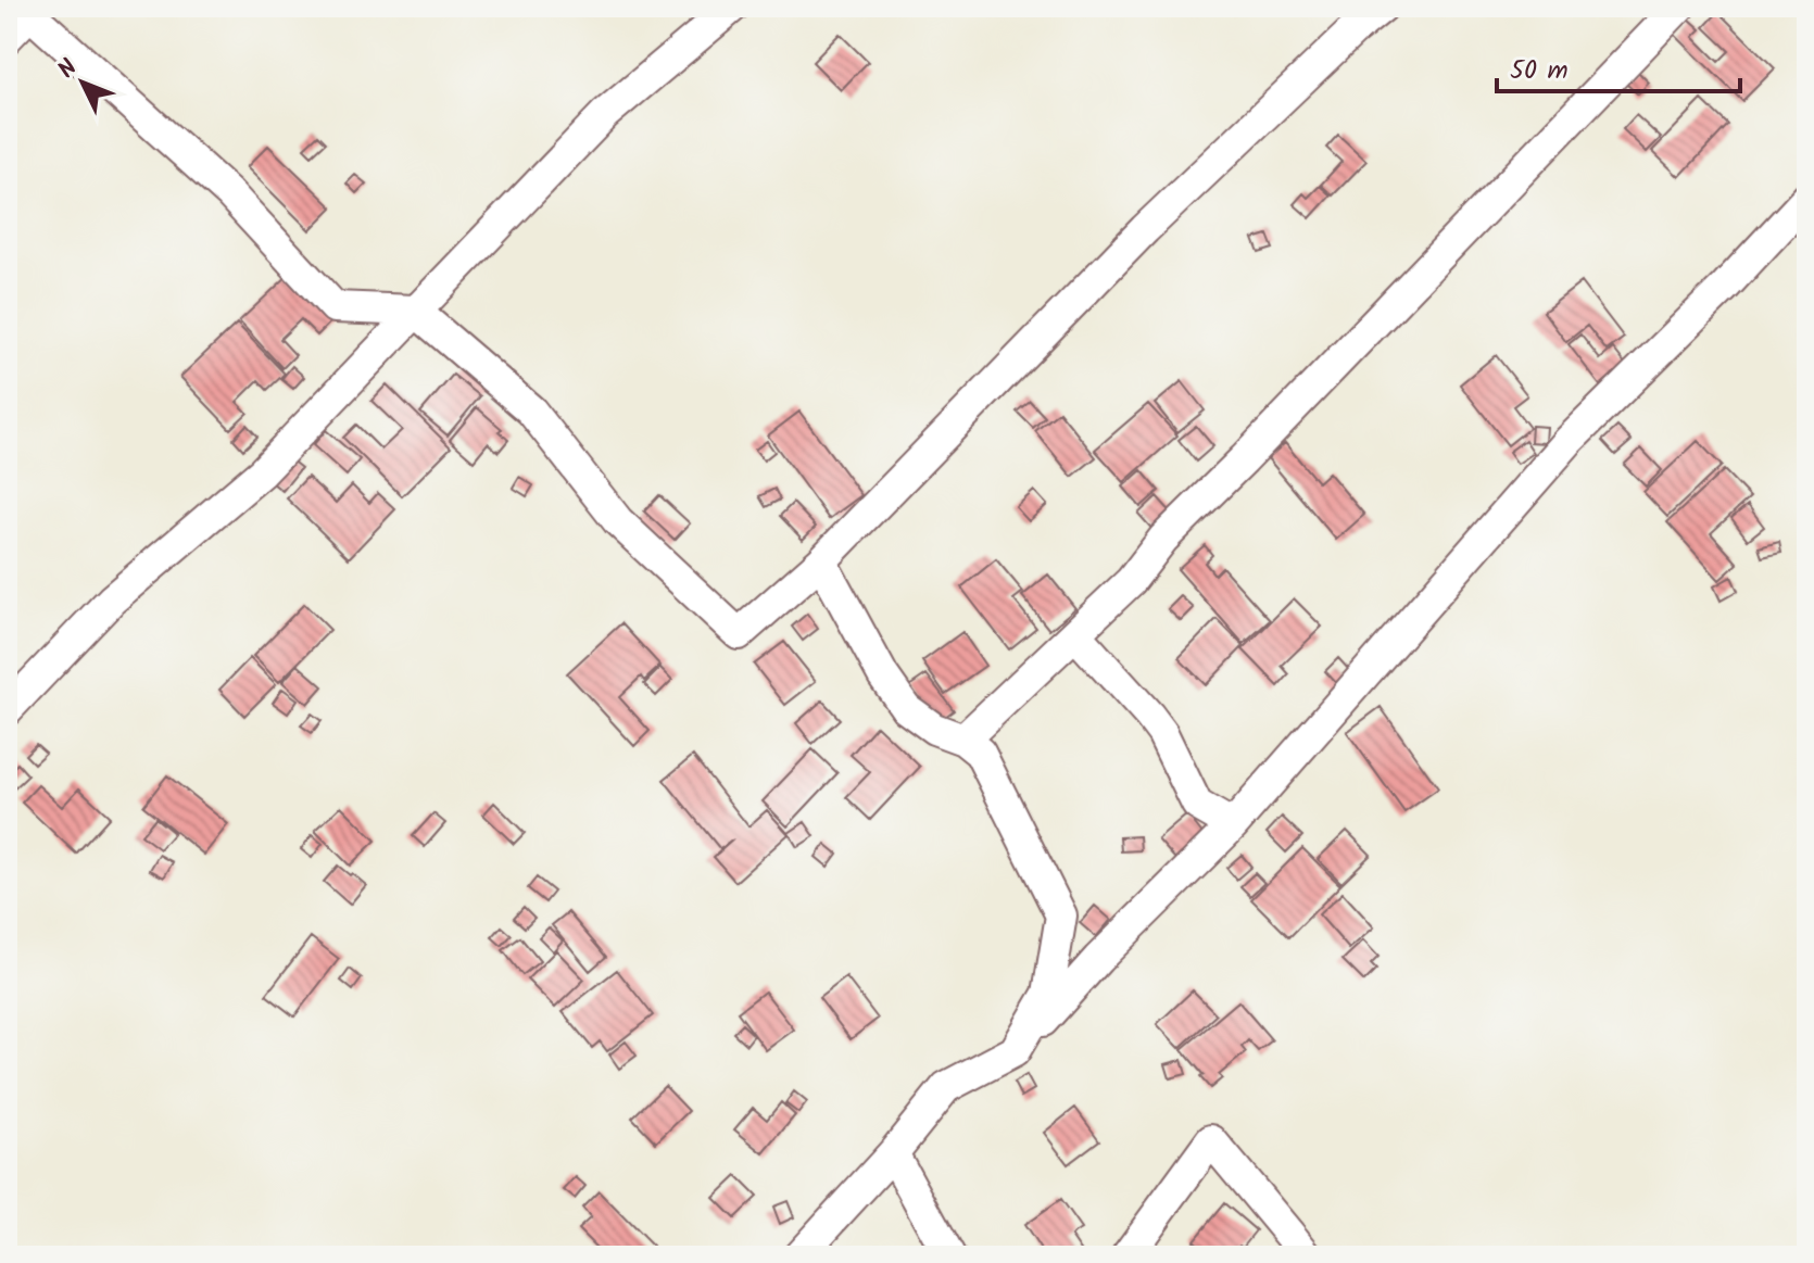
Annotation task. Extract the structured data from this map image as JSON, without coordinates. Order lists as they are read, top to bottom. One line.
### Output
{"scale_bar":"50 m","north":"top left"}
